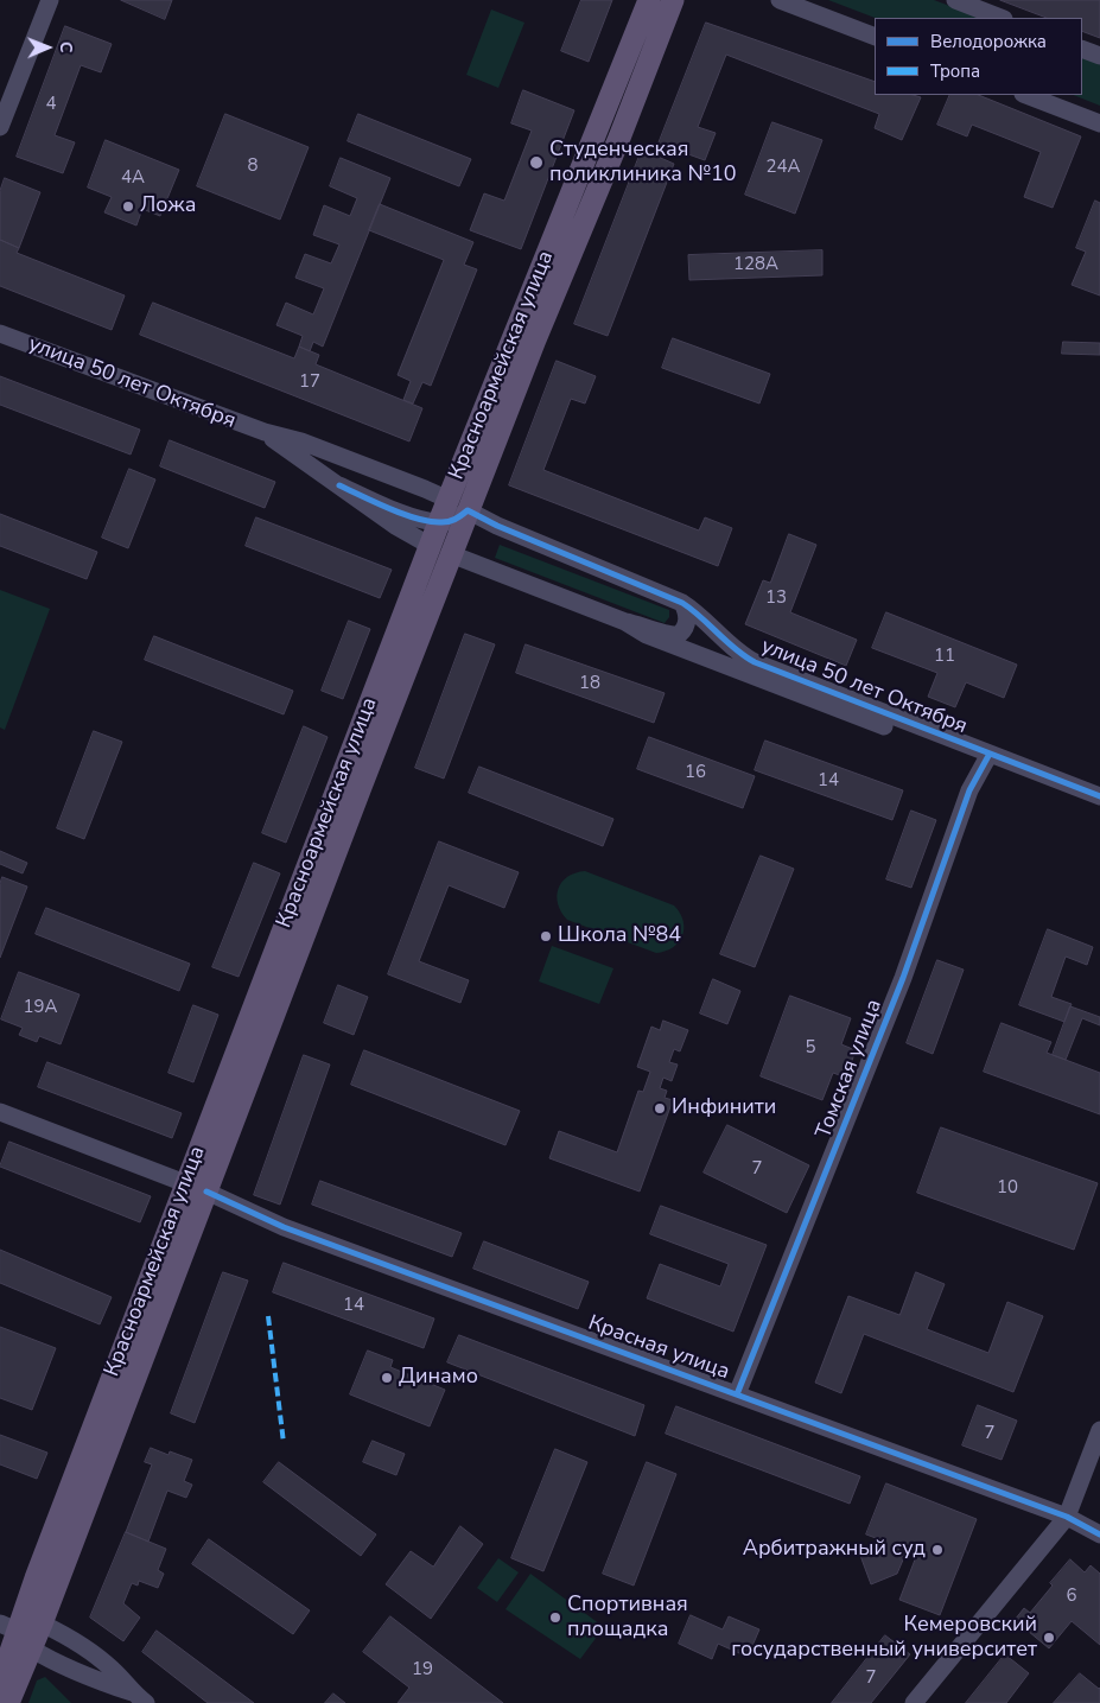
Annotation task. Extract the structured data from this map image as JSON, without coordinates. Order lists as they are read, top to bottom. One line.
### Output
{"streets":{"main road":["Красноармейская улица","улица 50 лет Октября"],"street":["Томская улица","Красная улица"]},"crossings":[["Красноармейская улица","улица 50 лет Октября"],["Красноармейская улица","Красная улица"],["улица 50 лет Октября","Томская улица"],["Томская улица","Красная улица"]],"places":["Студенческая поликлиника №10","Ложа","Школа №84","Инфинити","Динамо","Арбитражный суд","Спортивная площадка","Кемеровский государственный университет"],"house_numbers":["4","8","24А","4А","128А","17","13","11","18","16","14","19А","5","7","10","14","7","6","19","7"],"legend":["Велодорожка","Тропа"],"north":"right"}
